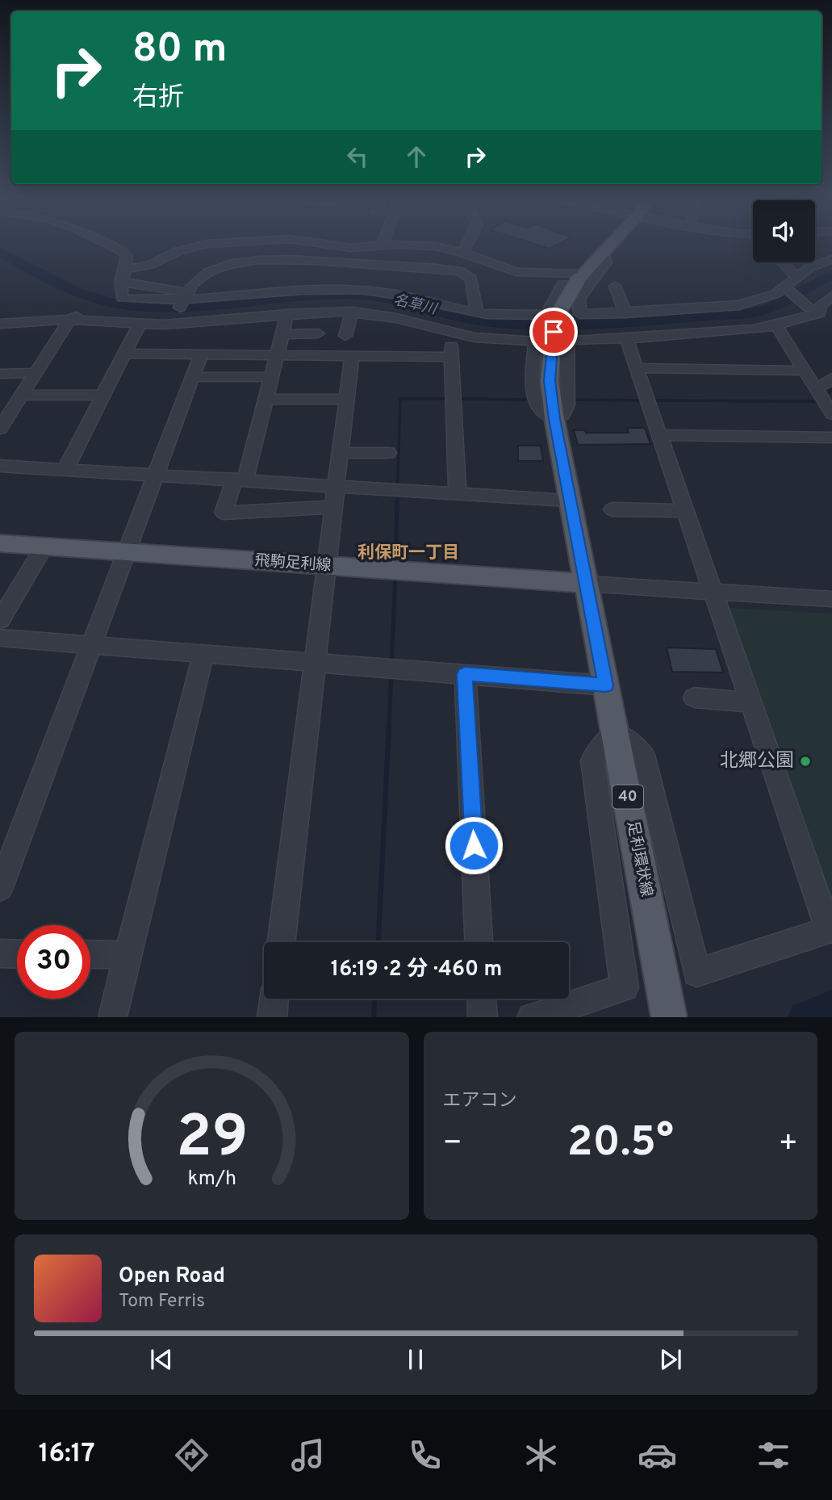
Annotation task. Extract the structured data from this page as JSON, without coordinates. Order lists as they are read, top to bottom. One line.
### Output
{"streets":{"main road":["飛駒足利線","40","足利環状線"]},"crossings":[["飛駒足利線","足利環状線"]],"districts":["利保町一丁目"],"water":["名草川"],"places":["北郷公園"],"page":{"turn":["80 m","右折"],"limit":"30","trip":"16:19 · 2 分 · 460 m","tile":"エアコン","heat":["−","20.5°","+"],"song":["Open Road","Tom Ferris"],"tabs":"16:17","gauge":["29","km/h"]}}
